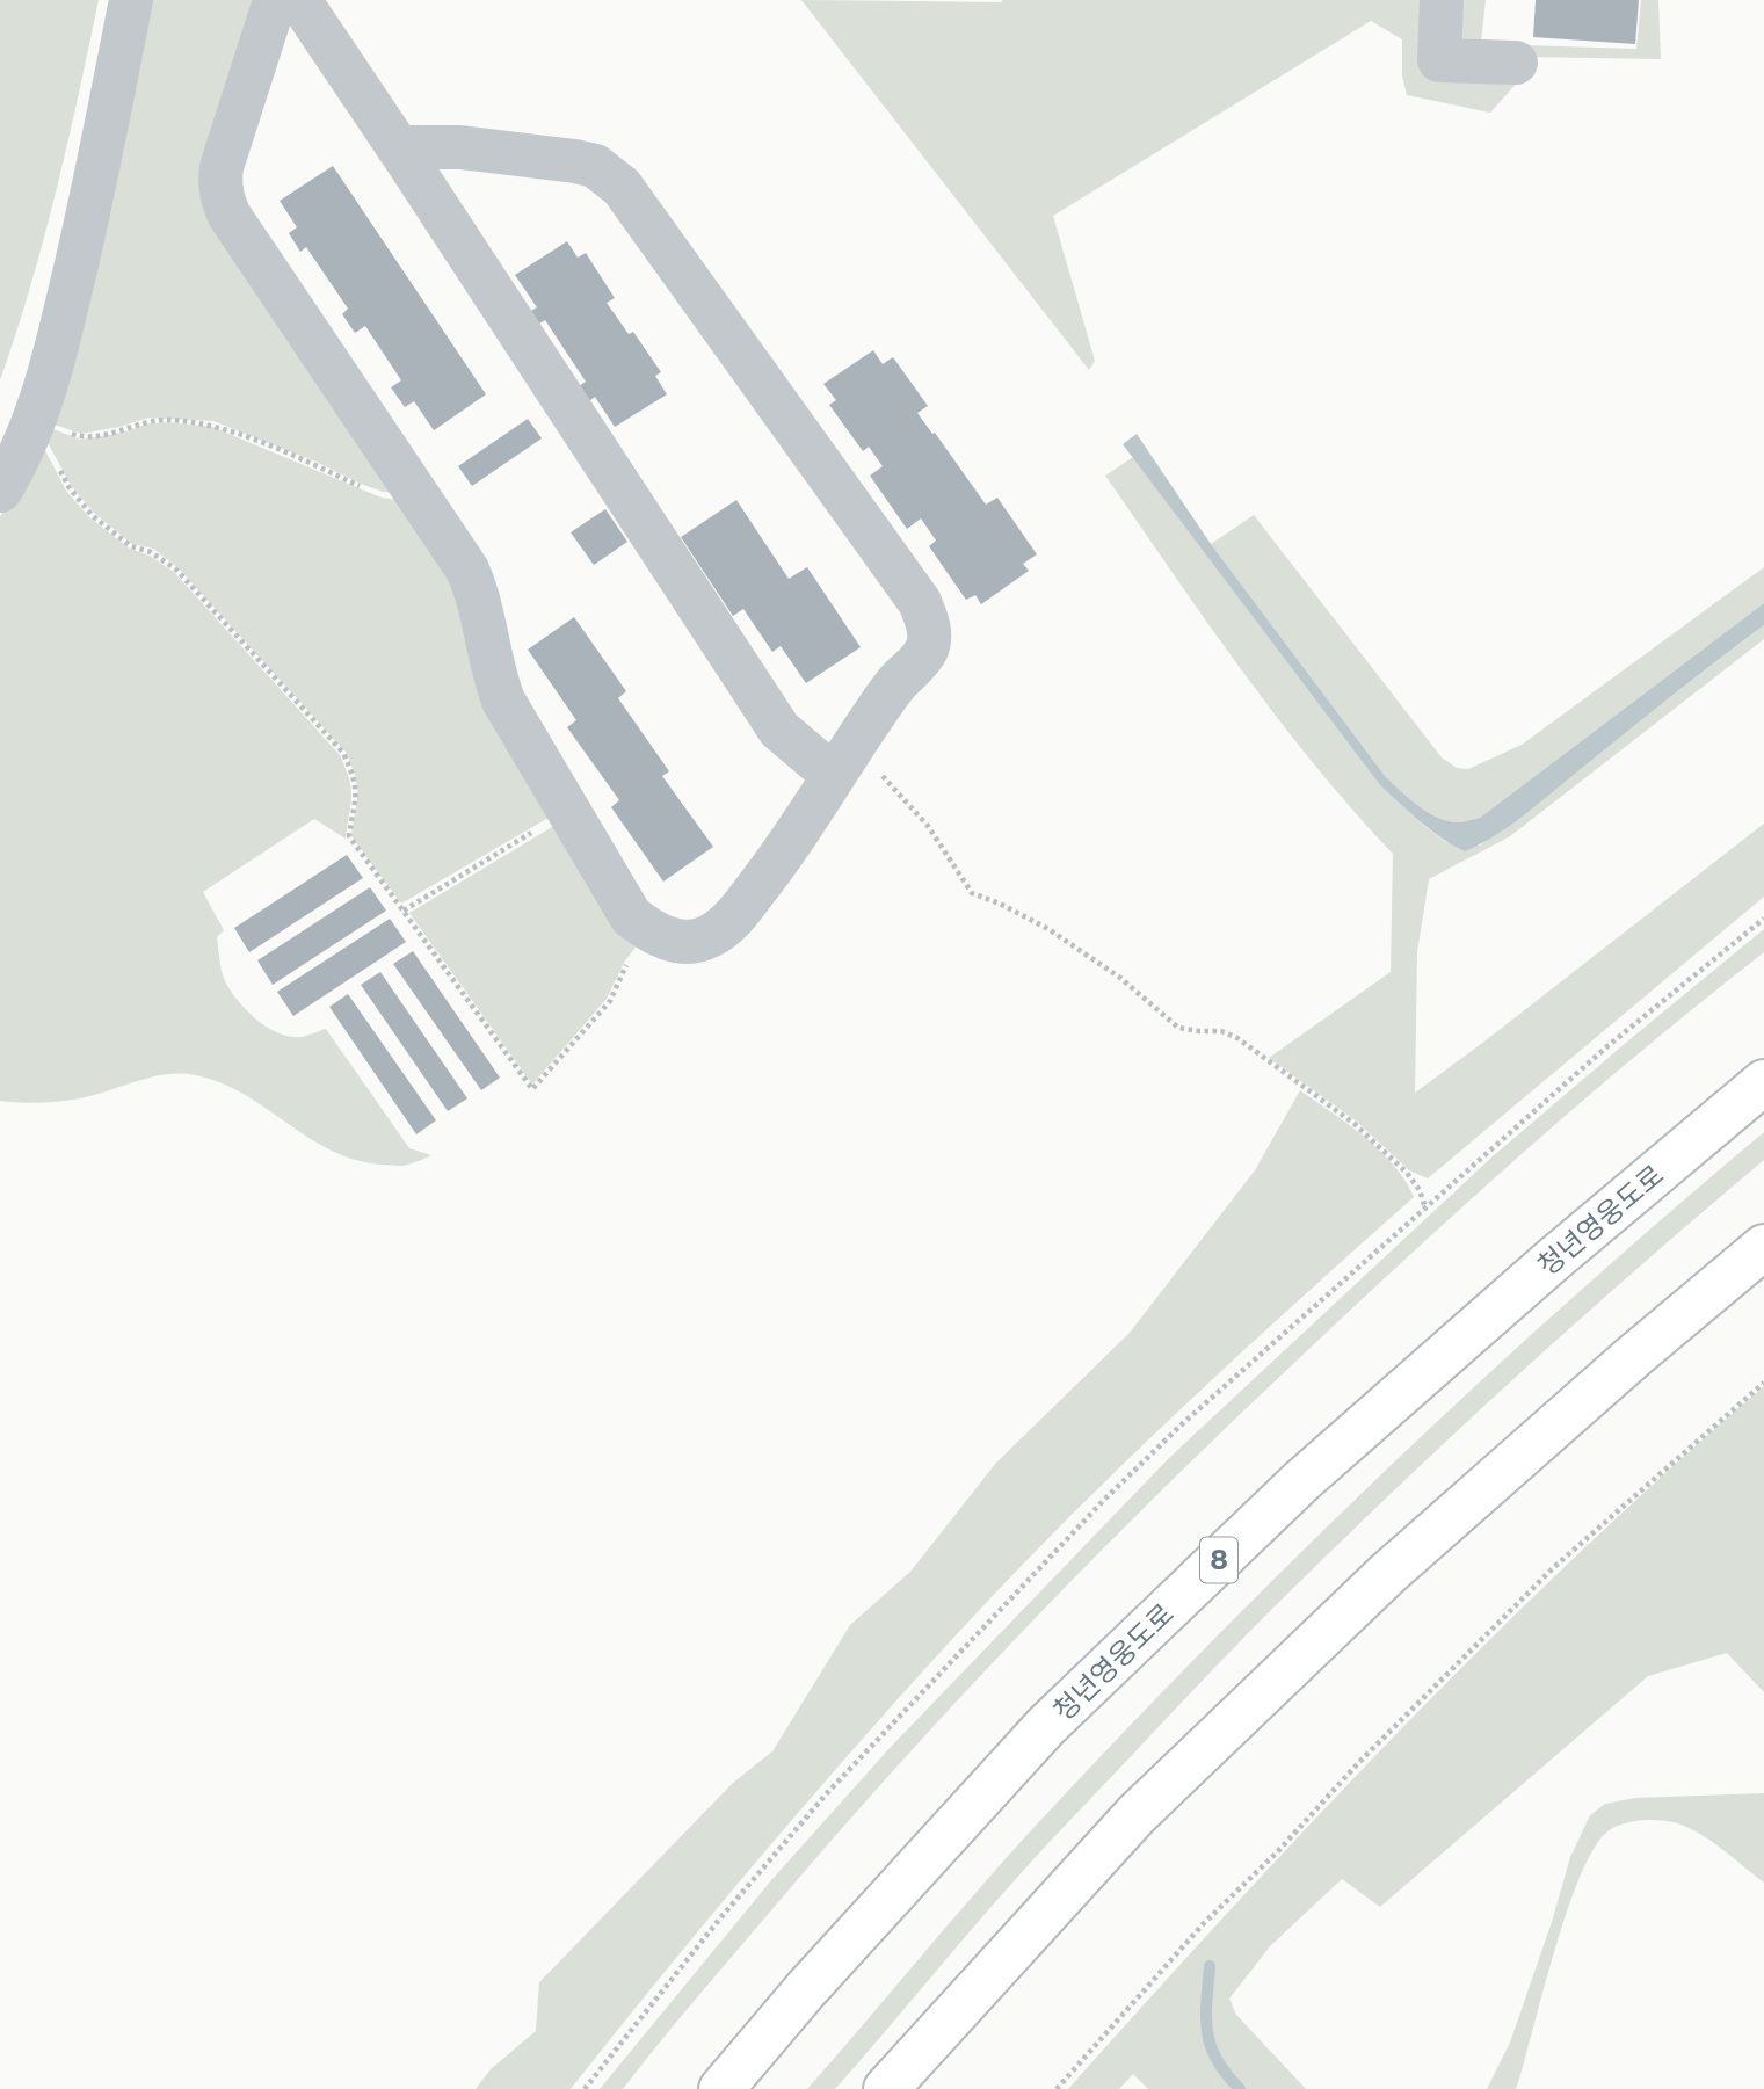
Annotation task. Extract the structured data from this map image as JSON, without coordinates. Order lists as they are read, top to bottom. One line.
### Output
{"streets":{"highway":["청년영웅도로","8"]}}
